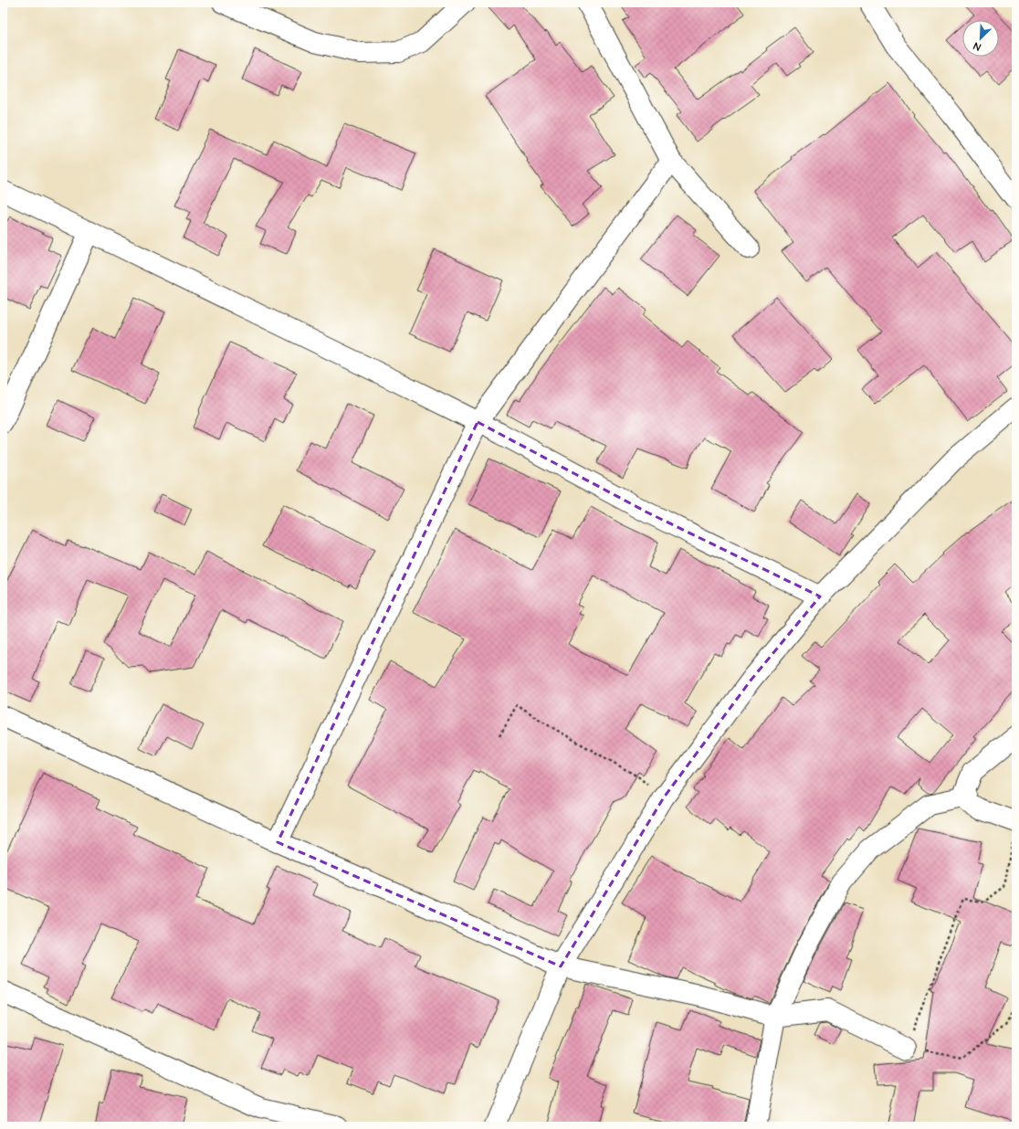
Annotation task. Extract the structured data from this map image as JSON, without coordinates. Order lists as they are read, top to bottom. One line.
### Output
{"north":"bottom left"}
